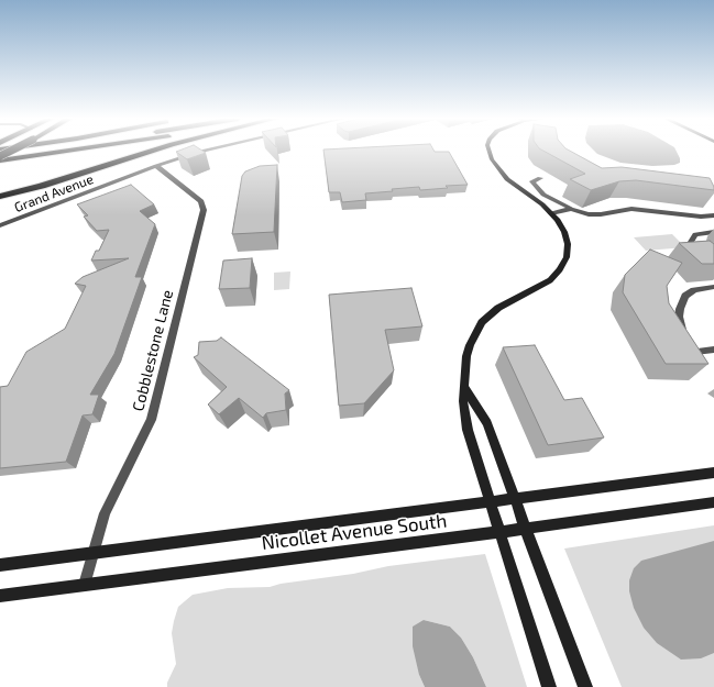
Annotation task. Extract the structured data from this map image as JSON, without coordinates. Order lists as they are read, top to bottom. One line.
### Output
{"streets":{"street":["Grand Avenue","Cobblestone Lane","Nicollet Avenue South"]},"crossings":[["Grand Avenue","Cobblestone Lane"],["Cobblestone Lane","Nicollet Avenue South"]]}
